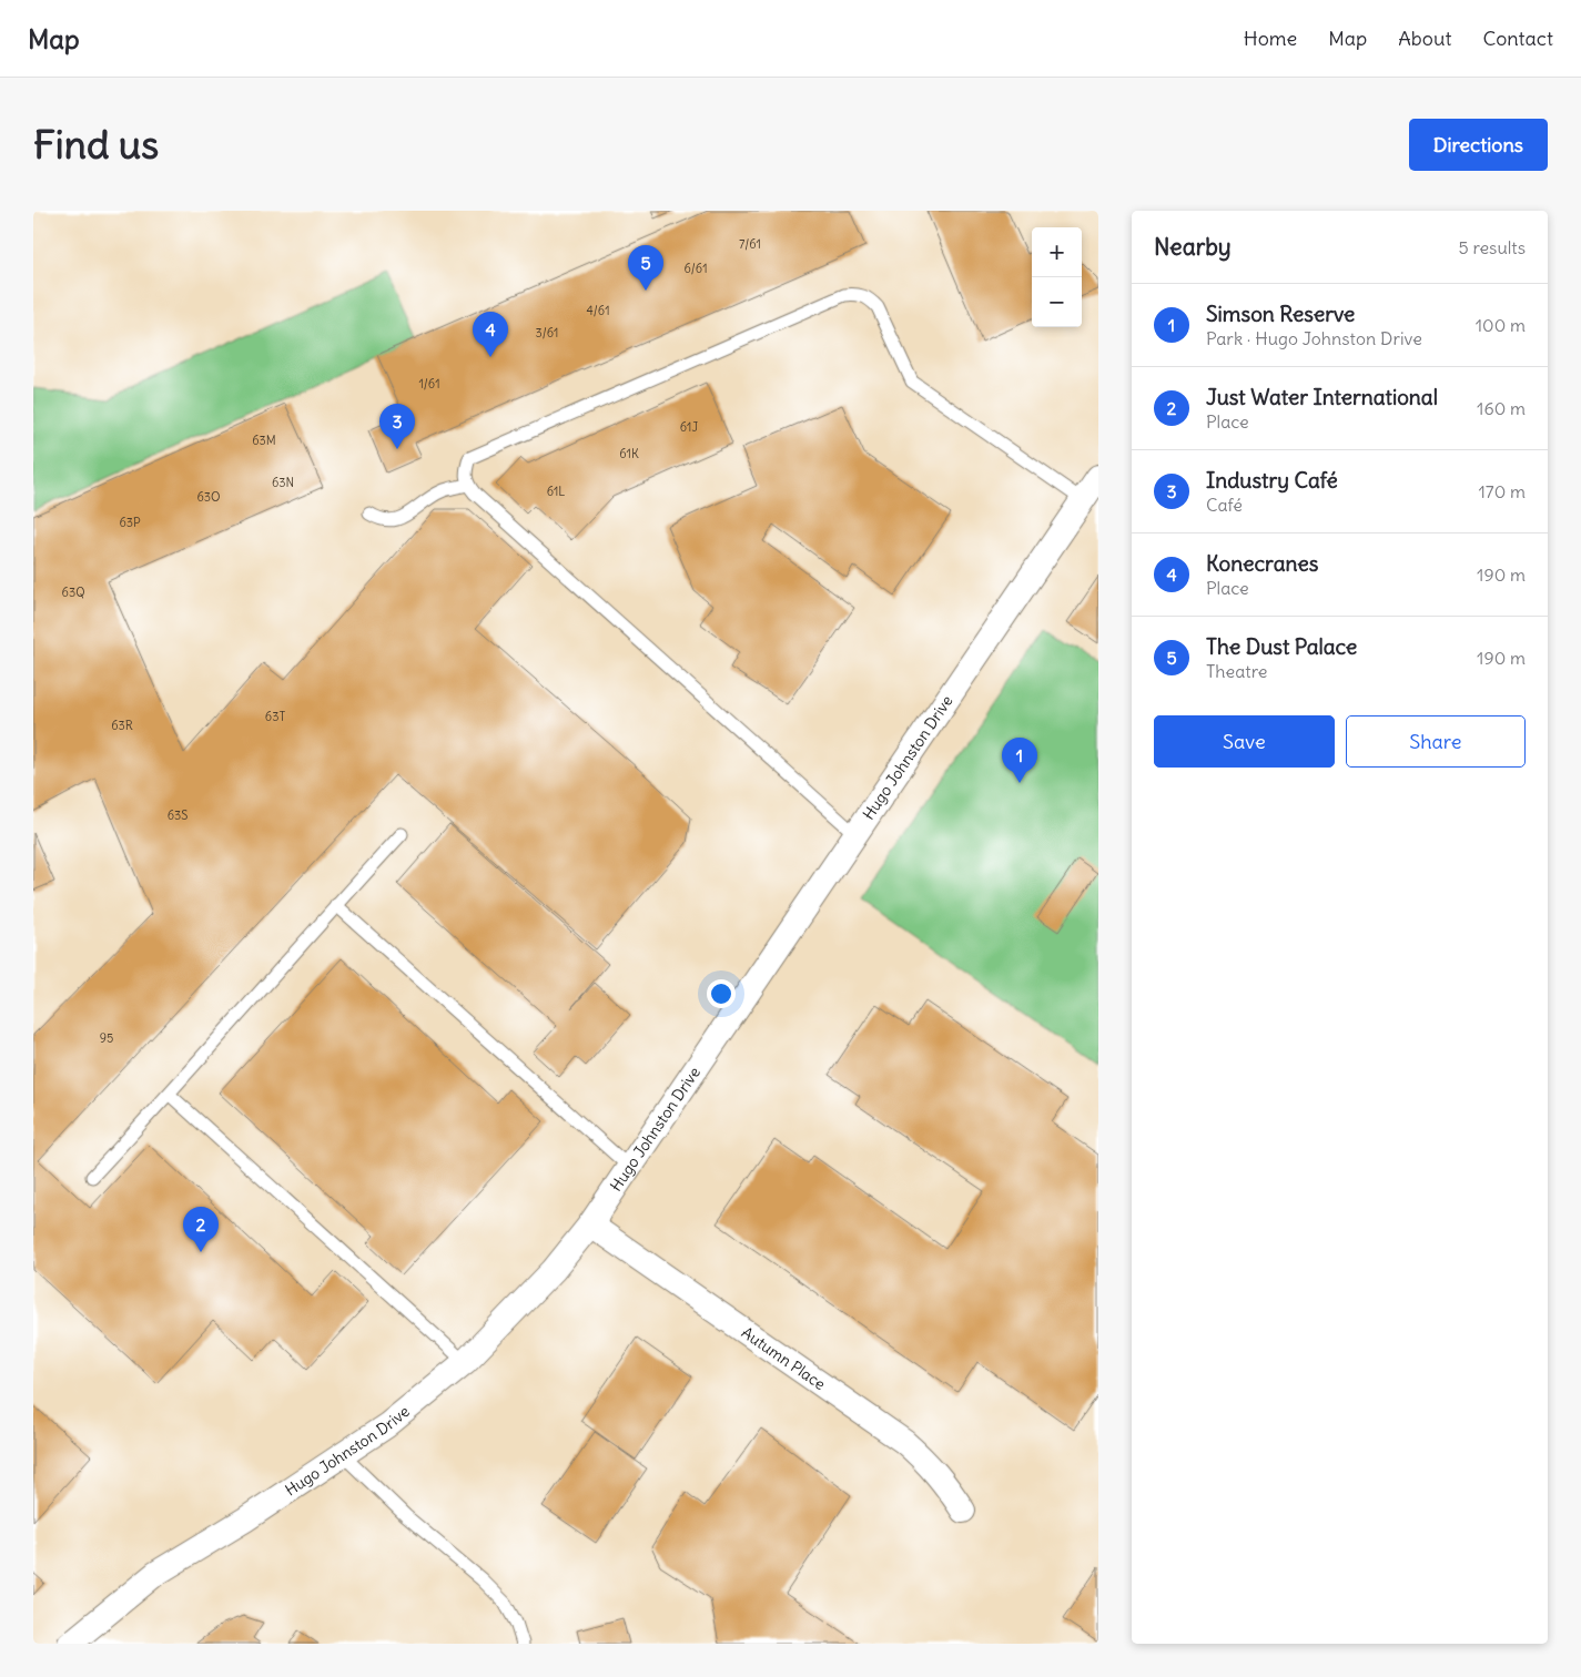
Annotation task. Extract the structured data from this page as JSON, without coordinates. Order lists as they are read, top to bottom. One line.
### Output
{"streets":{"street":["Hugo Johnston Drive","Autumn Place"]},"crossings":[["Hugo Johnston Drive","Autumn Place"]],"house_numbers":["7/61","6/61","4/61","3/61","1/61","61J","63M","61K","63N","61L","63O","63P","63Q","63T","63R","63S","95"],"page":{"header":"Map","nav":["Home","Map","About","Contact"],"buttons":["Directions",["Save","Share"]],"title":"Find us","heading":["Nearby","5 results"],"map_buttons":["+","−"],"pins":["5","4","3","1","2"],"list":[{"mark":"1","name":"Simson Reserve","note":"Park · Hugo Johnston Drive","value":"100 m"},{"mark":"2","name":"Just Water International","note":"Place","value":"160 m"},{"mark":"3","name":"Industry Café","note":"Café","value":"170 m"},{"mark":"4","name":"Konecranes","note":"Place","value":"190 m"},{"mark":"5","name":"The Dust Palace","note":"Theatre","value":"190 m"}]}}
